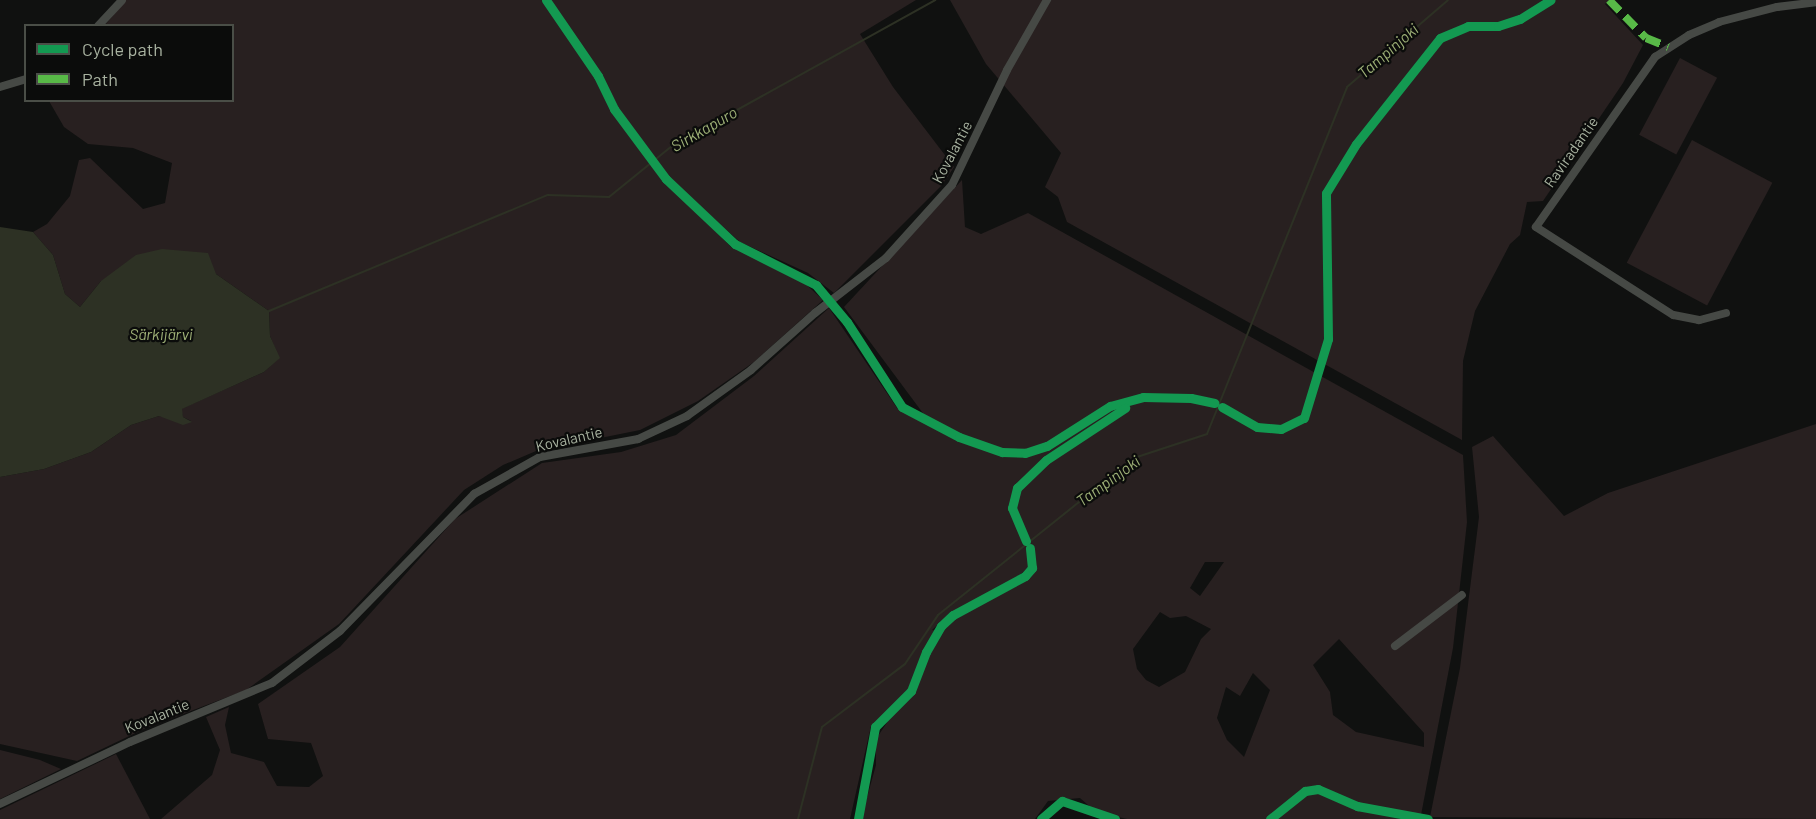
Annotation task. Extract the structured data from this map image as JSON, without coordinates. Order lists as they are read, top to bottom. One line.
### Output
{"streets":{"street":["Kovalantie","Raviradantie"]},"water":["Tampinjoki","Sirkkapuro","Särkijärvi"],"legend":["Cycle path","Path"]}
